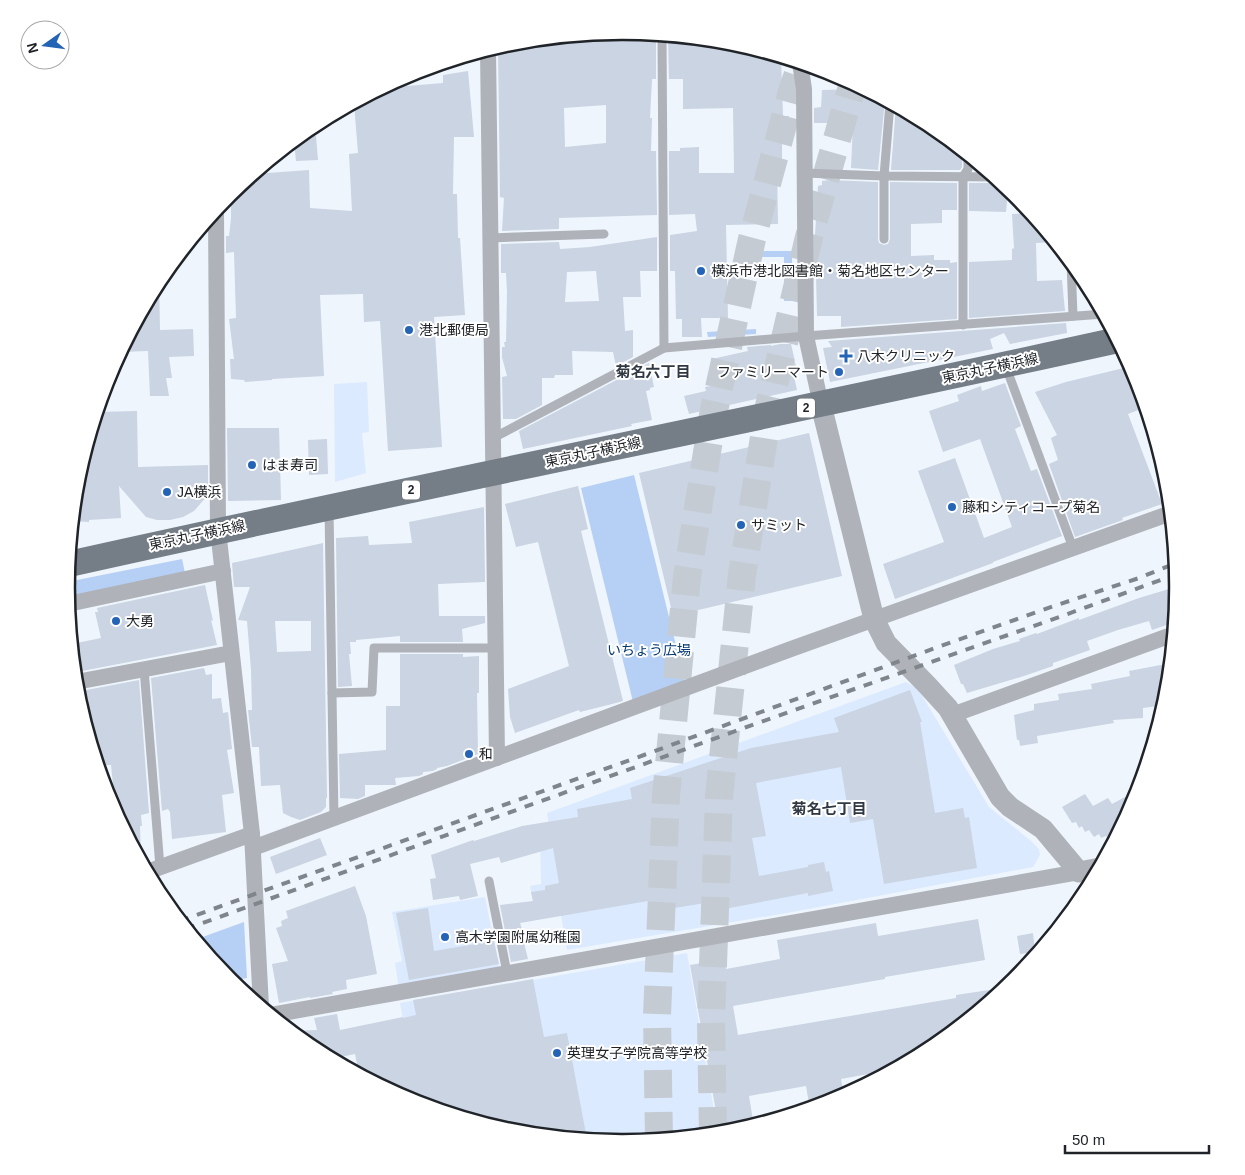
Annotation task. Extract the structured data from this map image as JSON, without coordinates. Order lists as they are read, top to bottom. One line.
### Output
{"streets":{"main road":["東京丸子横浜線","2"]},"districts":["菊名六丁目","菊名七丁目"],"parks":["いちょう広場"],"places":{"other":["横浜市港北図書館・菊名地区センター","港北郵便局","ファミリーマート","はま寿司","JA横浜","藤和シティコープ菊名","サミット","大勇","和","高木学園附属幼稚園","英理女子学院高等学校"],"health":["八木クリニック"]},"scale_bar":"50 m","north":"left"}
